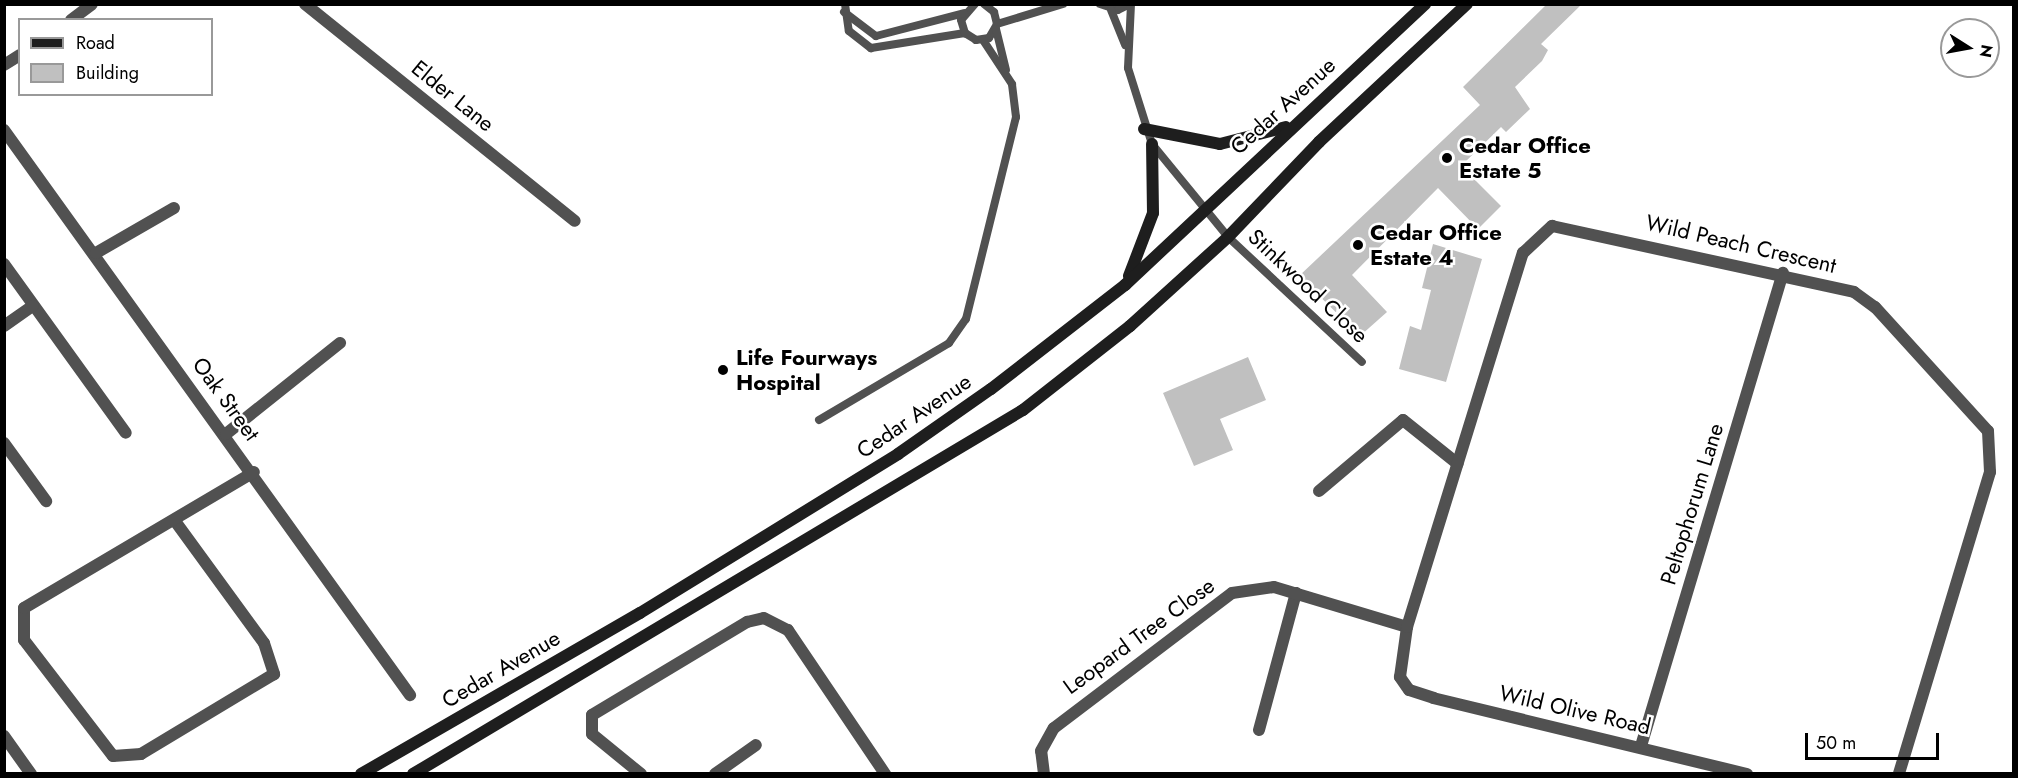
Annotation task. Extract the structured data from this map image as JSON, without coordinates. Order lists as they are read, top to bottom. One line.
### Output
{"streets":{"main road":["Cedar Avenue"],"street":["Elder Lane","Wild Peach Crescent","Oak Street","Peltophorum Lane","Leopard Tree Close","Wild Olive Road"],"lane":["Stinkwood Close"]},"crossings":[["Cedar Avenue","Stinkwood Close"],["Wild Peach Crescent","Peltophorum Lane"],["Wild Peach Crescent","Leopard Tree Close"],["Wild Peach Crescent","Wild Olive Road"],["Peltophorum Lane","Wild Olive Road"]],"places":["Cedar Office Estate 5","Cedar Office Estate 4","Life Fourways Hospital"],"legend":["Road","Building"],"scale_bar":"50 m","north":"right"}
